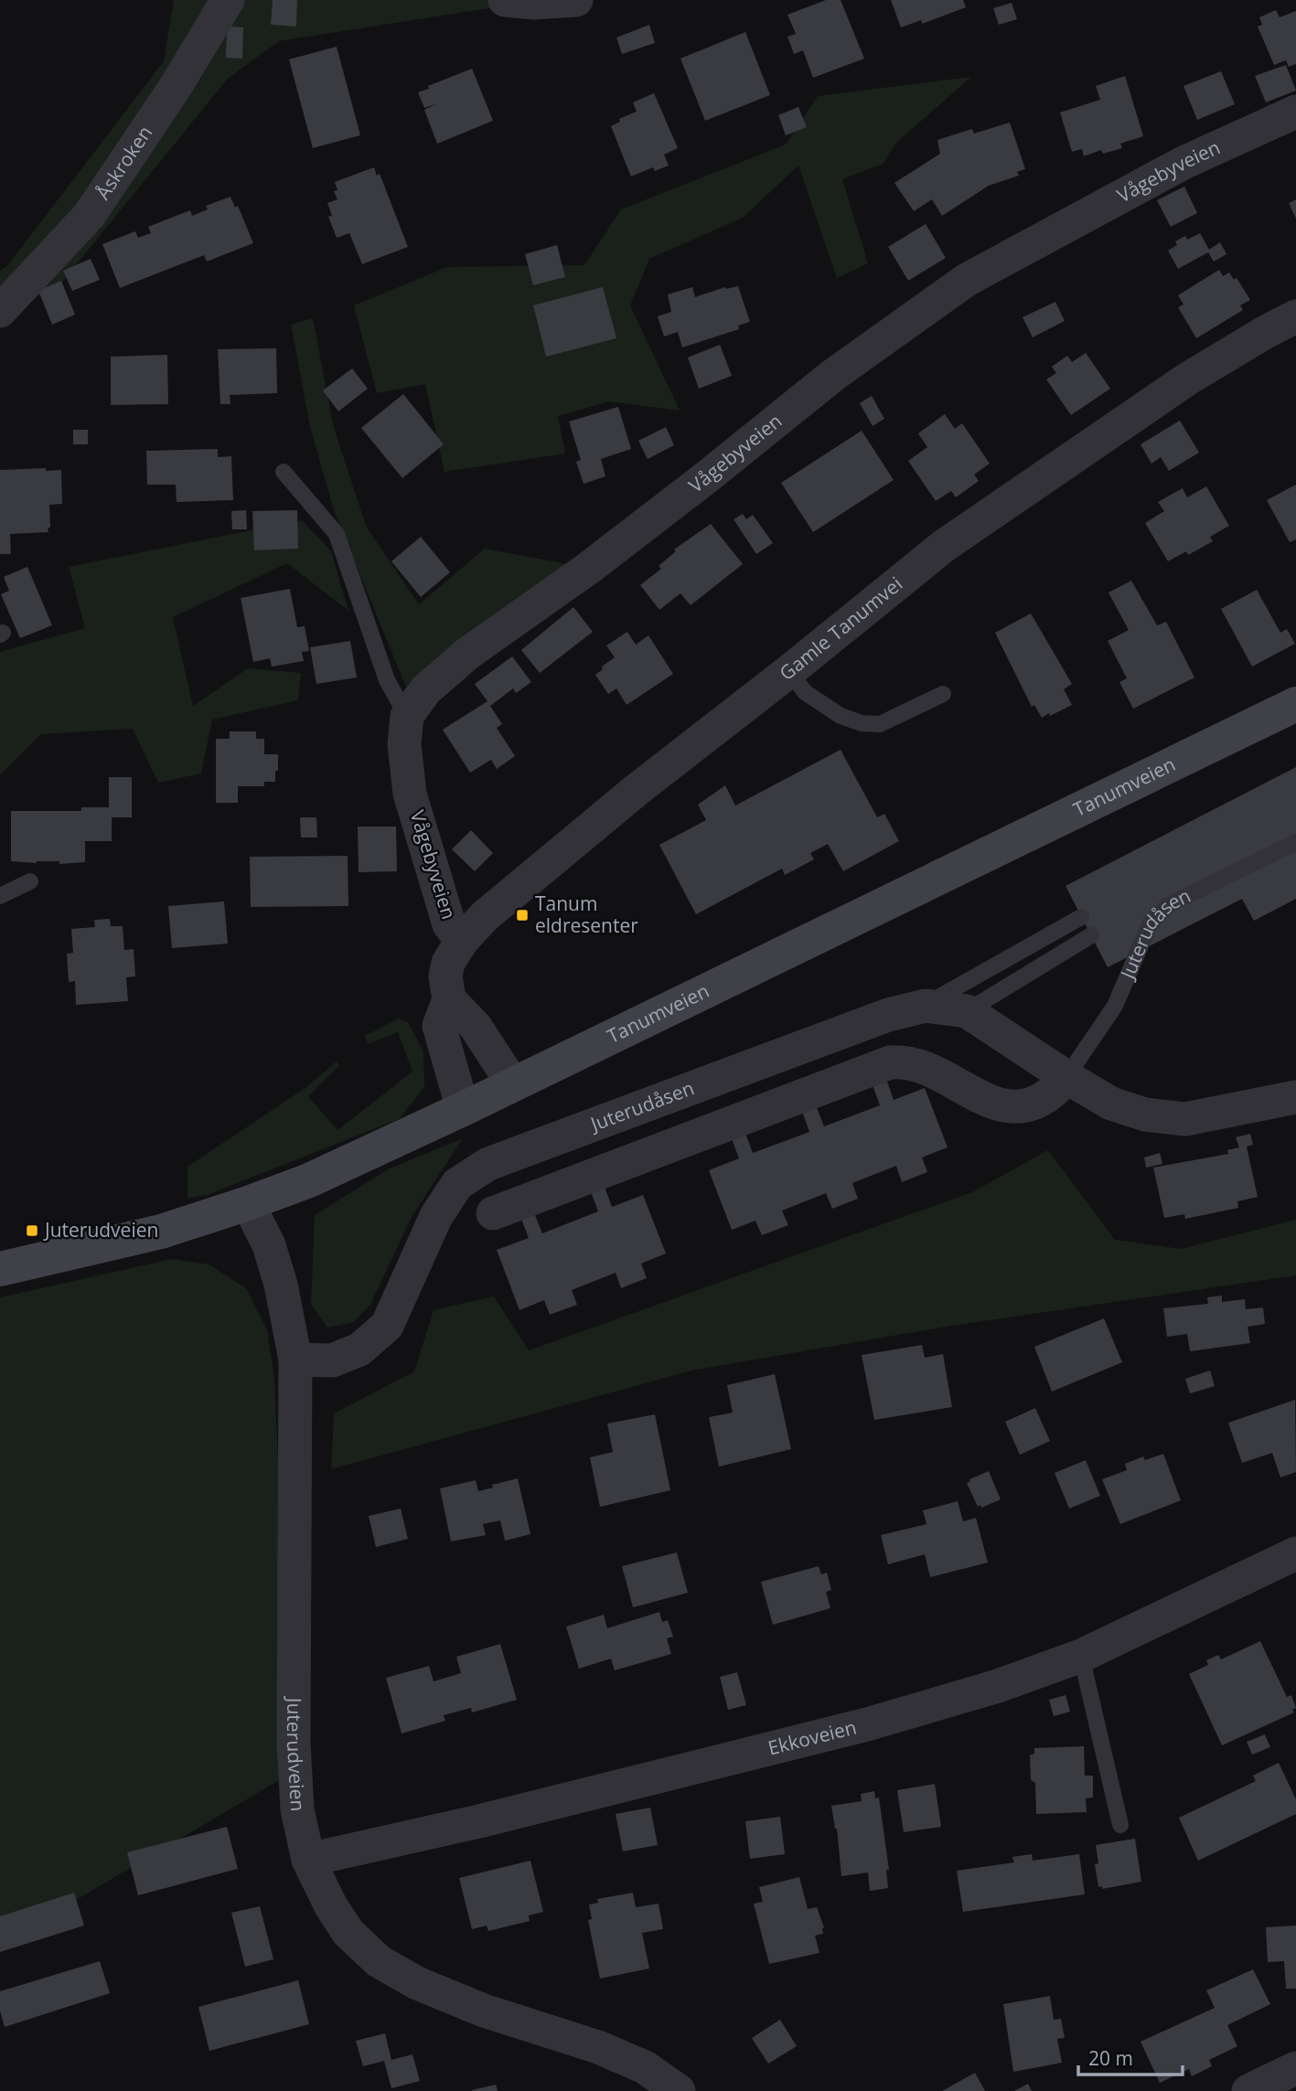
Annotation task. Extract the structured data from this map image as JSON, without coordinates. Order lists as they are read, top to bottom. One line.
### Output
{"streets":{"main road":["Tanumveien"],"street":["Åskroken","Vågebyveien","Gamle Tanumvei","Juterudåsen","Ekkoveien","Juterudveien"]},"crossings":[["Vågebyveien","Gamle Tanumvei"],["Gamle Tanumvei","Tanumveien"],["Tanumveien","Juterudveien"],["Juterudåsen","Juterudveien"],["Ekkoveien","Juterudveien"]],"places":{"transit":["Tanum eldresenter","Juterudveien"]},"scale_bar":"20 m"}
